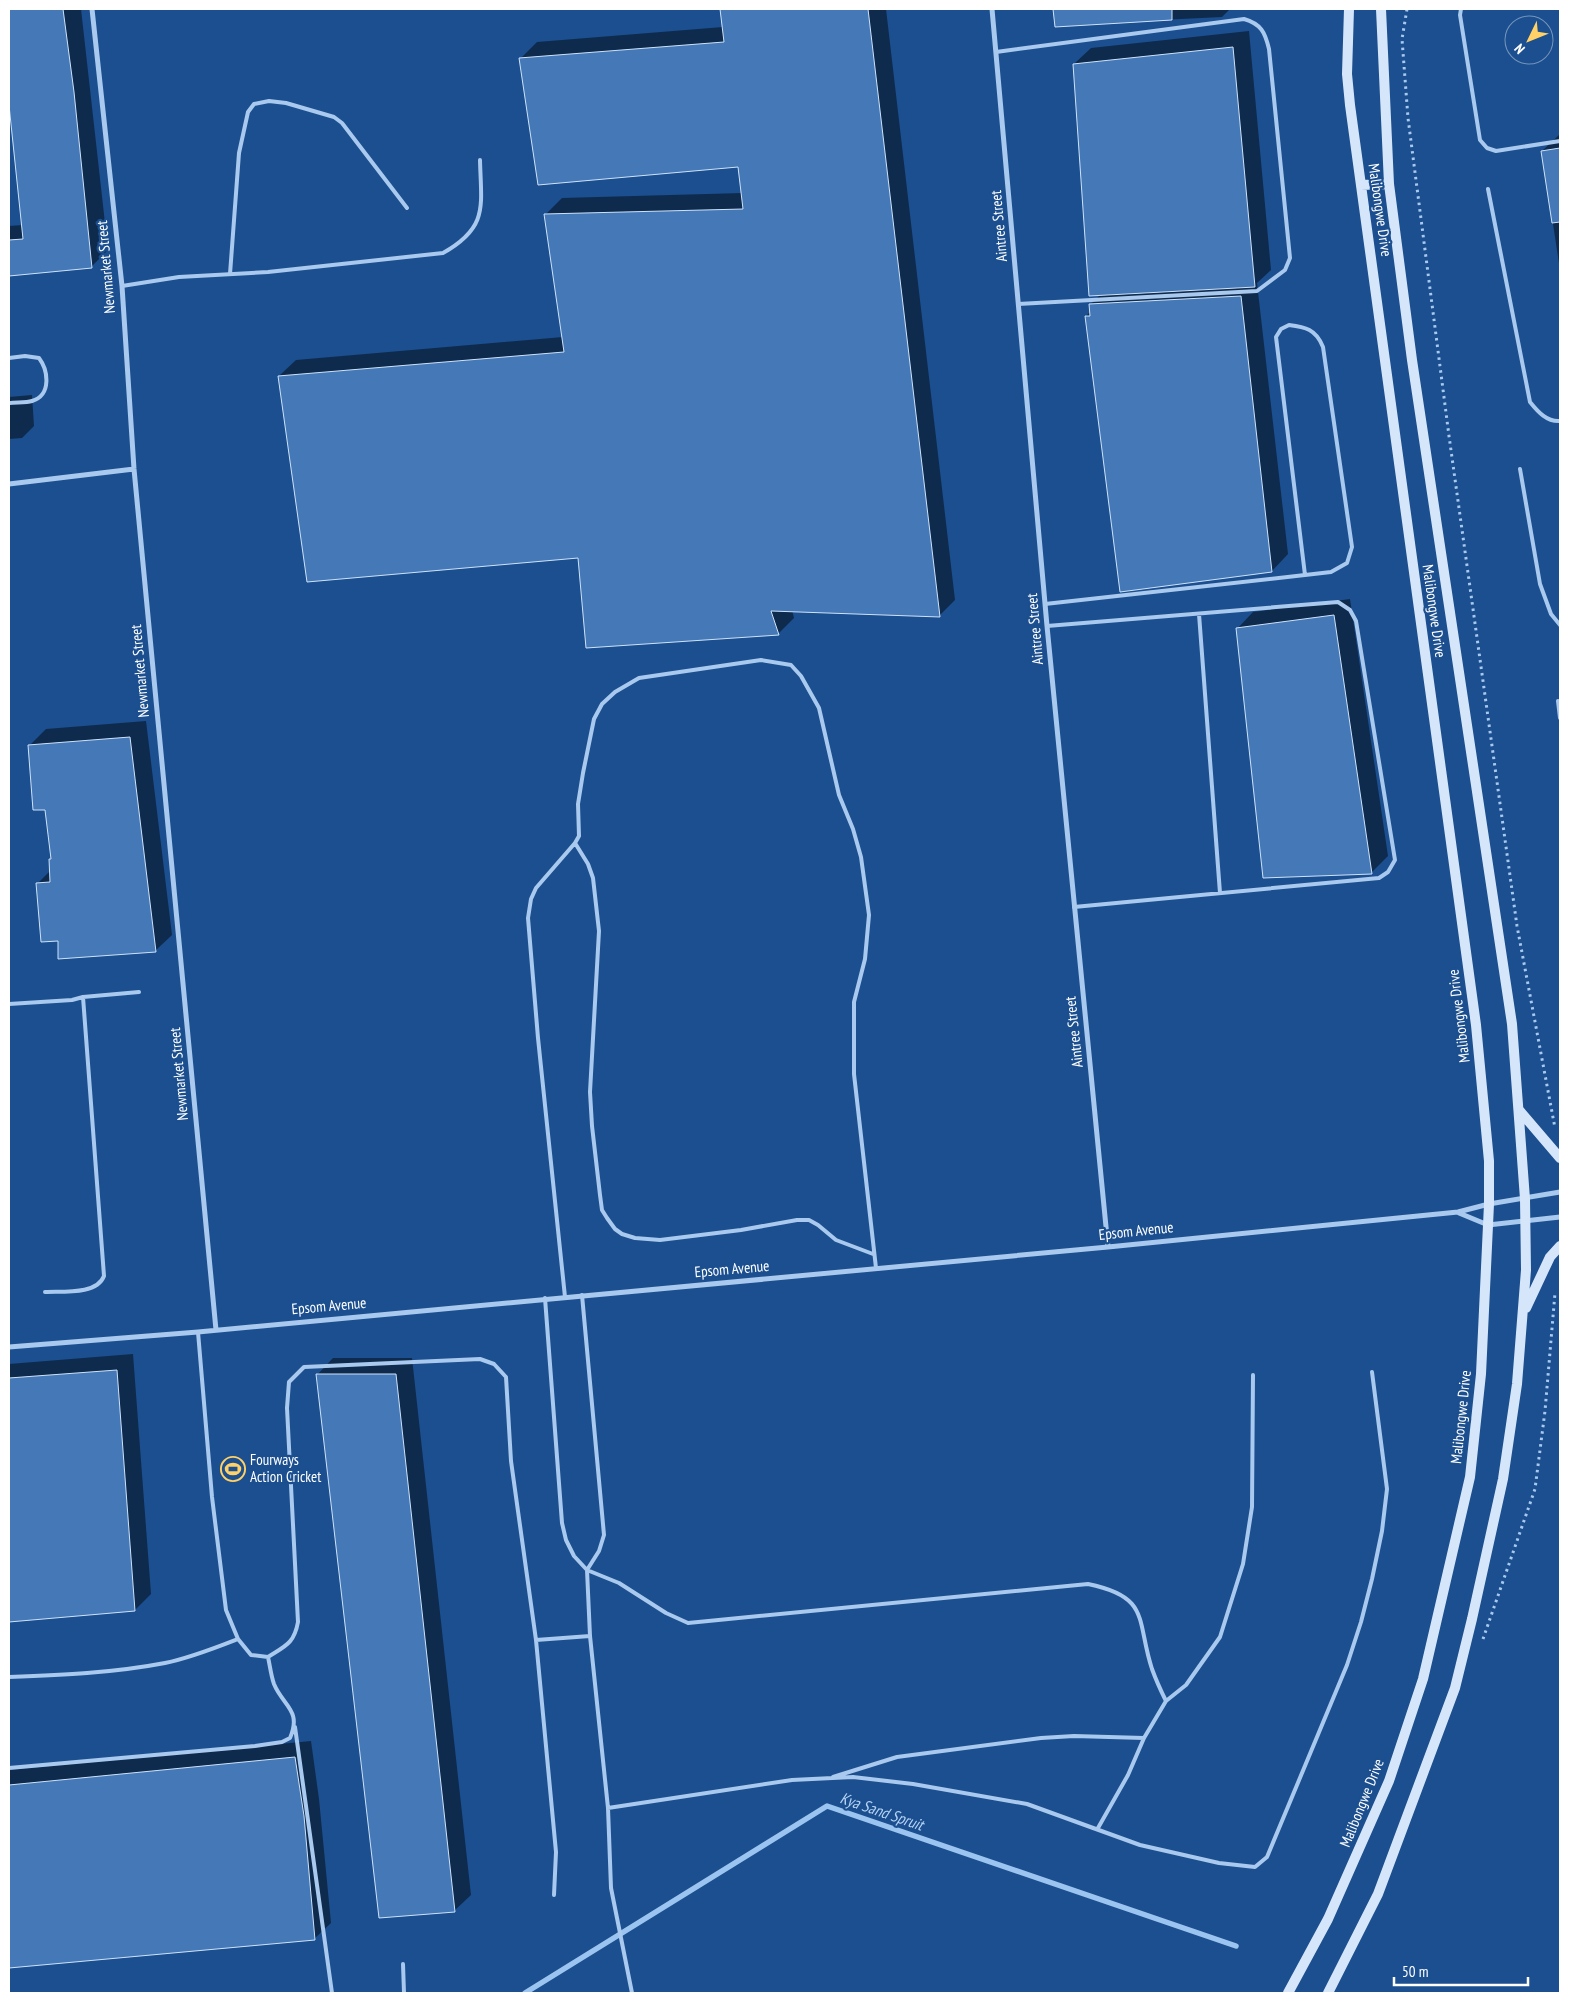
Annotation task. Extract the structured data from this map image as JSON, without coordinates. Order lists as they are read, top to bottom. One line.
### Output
{"streets":{"main road":["Malibongwe Drive"],"street":["Aintree Street","Newmarket Street","Epsom Avenue"]},"crossings":[["Malibongwe Drive","Epsom Avenue"],["Aintree Street","Epsom Avenue"],["Newmarket Street","Epsom Avenue"]],"water":["Kya Sand Spruit"],"places":{"sports":["Fourways Action Cricket"]},"scale_bar":"50 m","north":"bottom left"}
